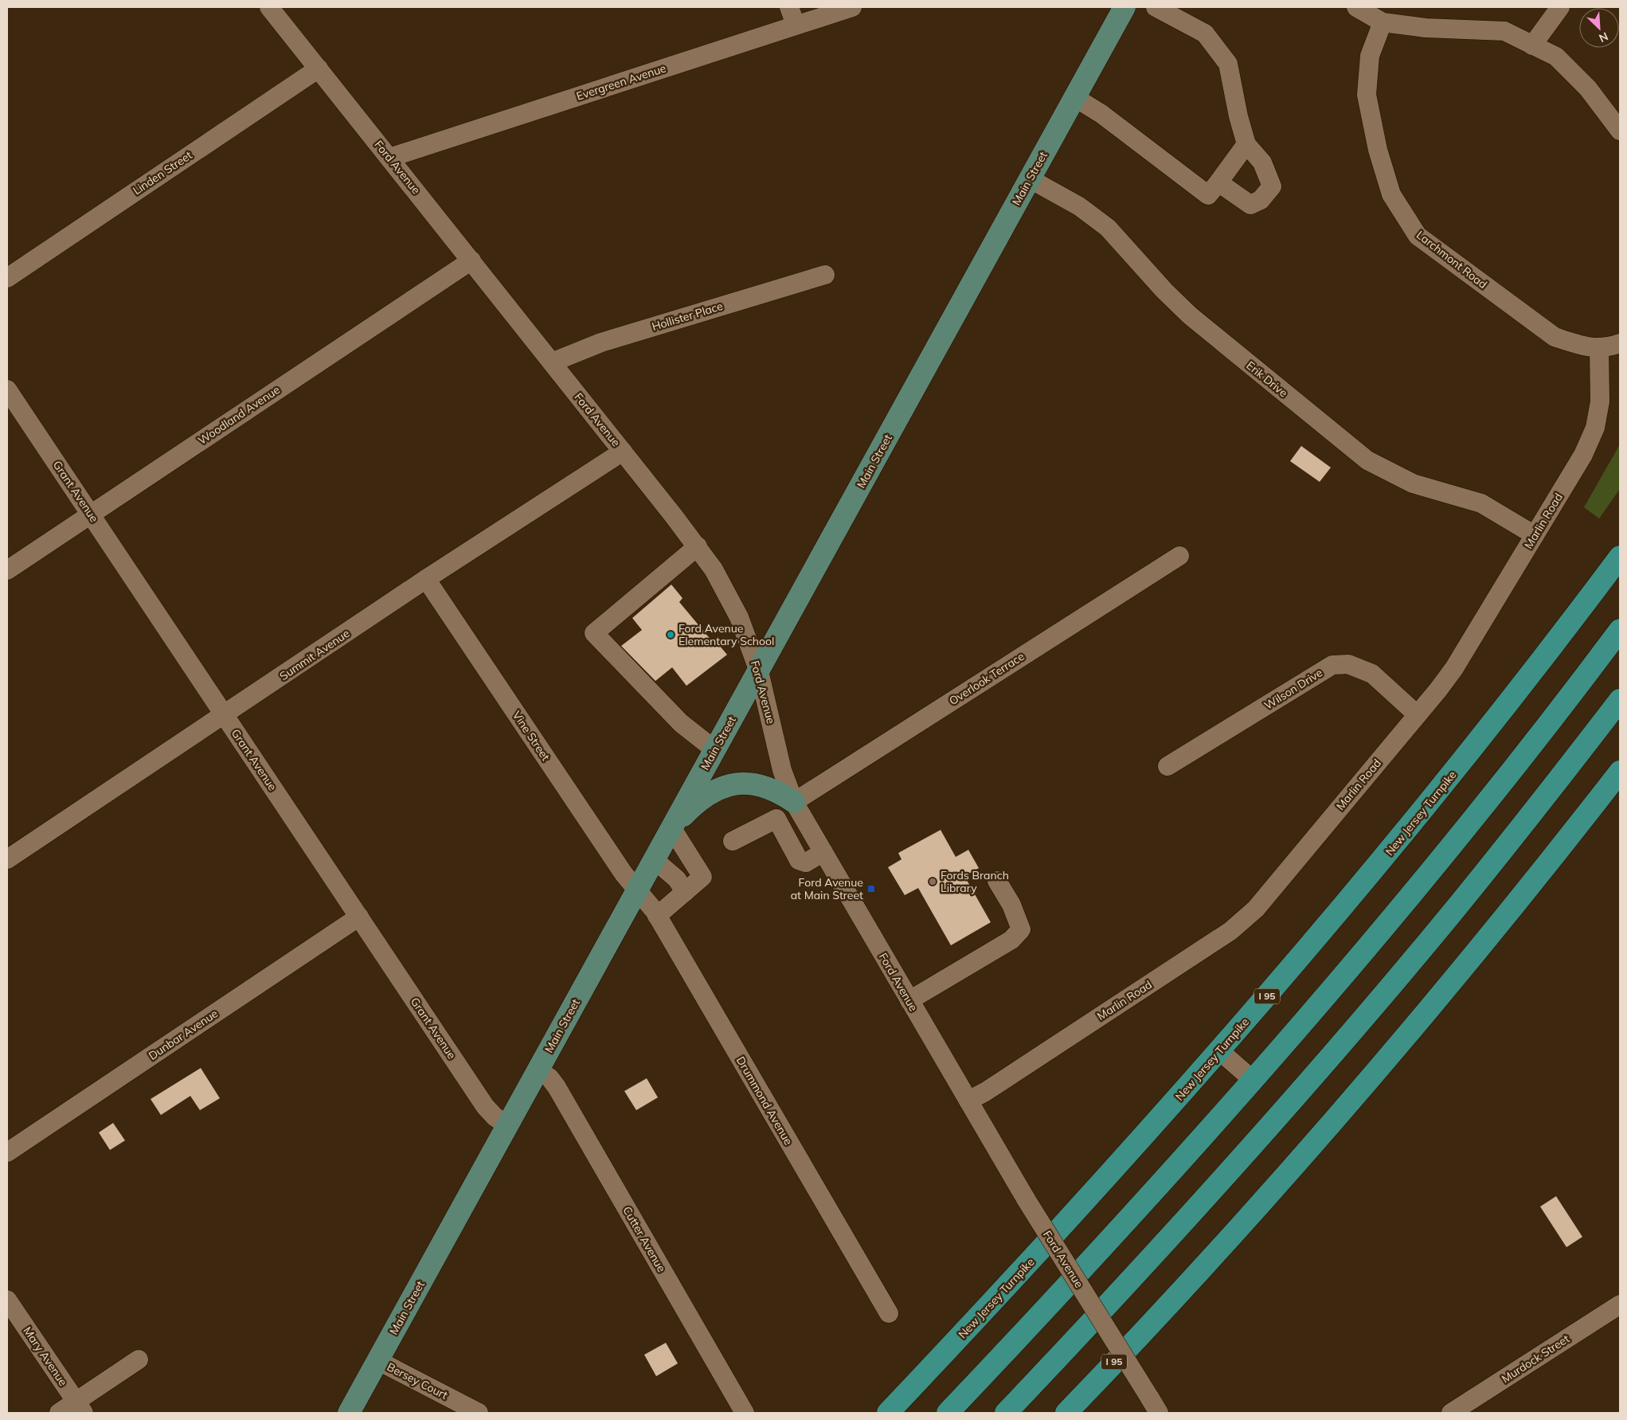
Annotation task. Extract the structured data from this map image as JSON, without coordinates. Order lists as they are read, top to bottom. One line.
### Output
{"streets":{"highway":["New Jersey Turnpike","I 95"],"main road":["Main Street"],"street":["Evergreen Avenue","Ford Avenue","Linden Street","Larchmont Road","Hollister Place","Erik Drive","Woodland Avenue","Grant Avenue","Marlin Road","Summit Avenue","Overlook Terrace","Wilson Drive","Vine Street","Dunbar Avenue","Drummond Avenue","Cutter Avenue","Mary Avenue","Murdock Street","Bersey Court"]},"crossings":[["Evergreen Avenue","Ford Avenue"],["Ford Avenue","Linden Street"],["Ford Avenue","Main Street"],["Ford Avenue","Hollister Place"],["Ford Avenue","Woodland Avenue"],["Ford Avenue","Marlin Road"],["Ford Avenue","Summit Avenue"],["Ford Avenue","Overlook Terrace"],["Main Street","Erik Drive"],["Main Street","Grant Avenue"],["Main Street","Vine Street"],["Main Street","Drummond Avenue"],["Main Street","Cutter Avenue"],["Main Street","Bersey Court"],["Larchmont Road","Marlin Road"],["Erik Drive","Marlin Road"],["Woodland Avenue","Grant Avenue"],["Grant Avenue","Summit Avenue"],["Grant Avenue","Dunbar Avenue"],["Marlin Road","Wilson Drive"],["Summit Avenue","Vine Street"],["Vine Street","Drummond Avenue"]],"places":{"other":["Ford Avenue Elementary School","Fords Branch Library"],"transit":["Ford Avenue at Main Street"]},"north":"bottom right"}
